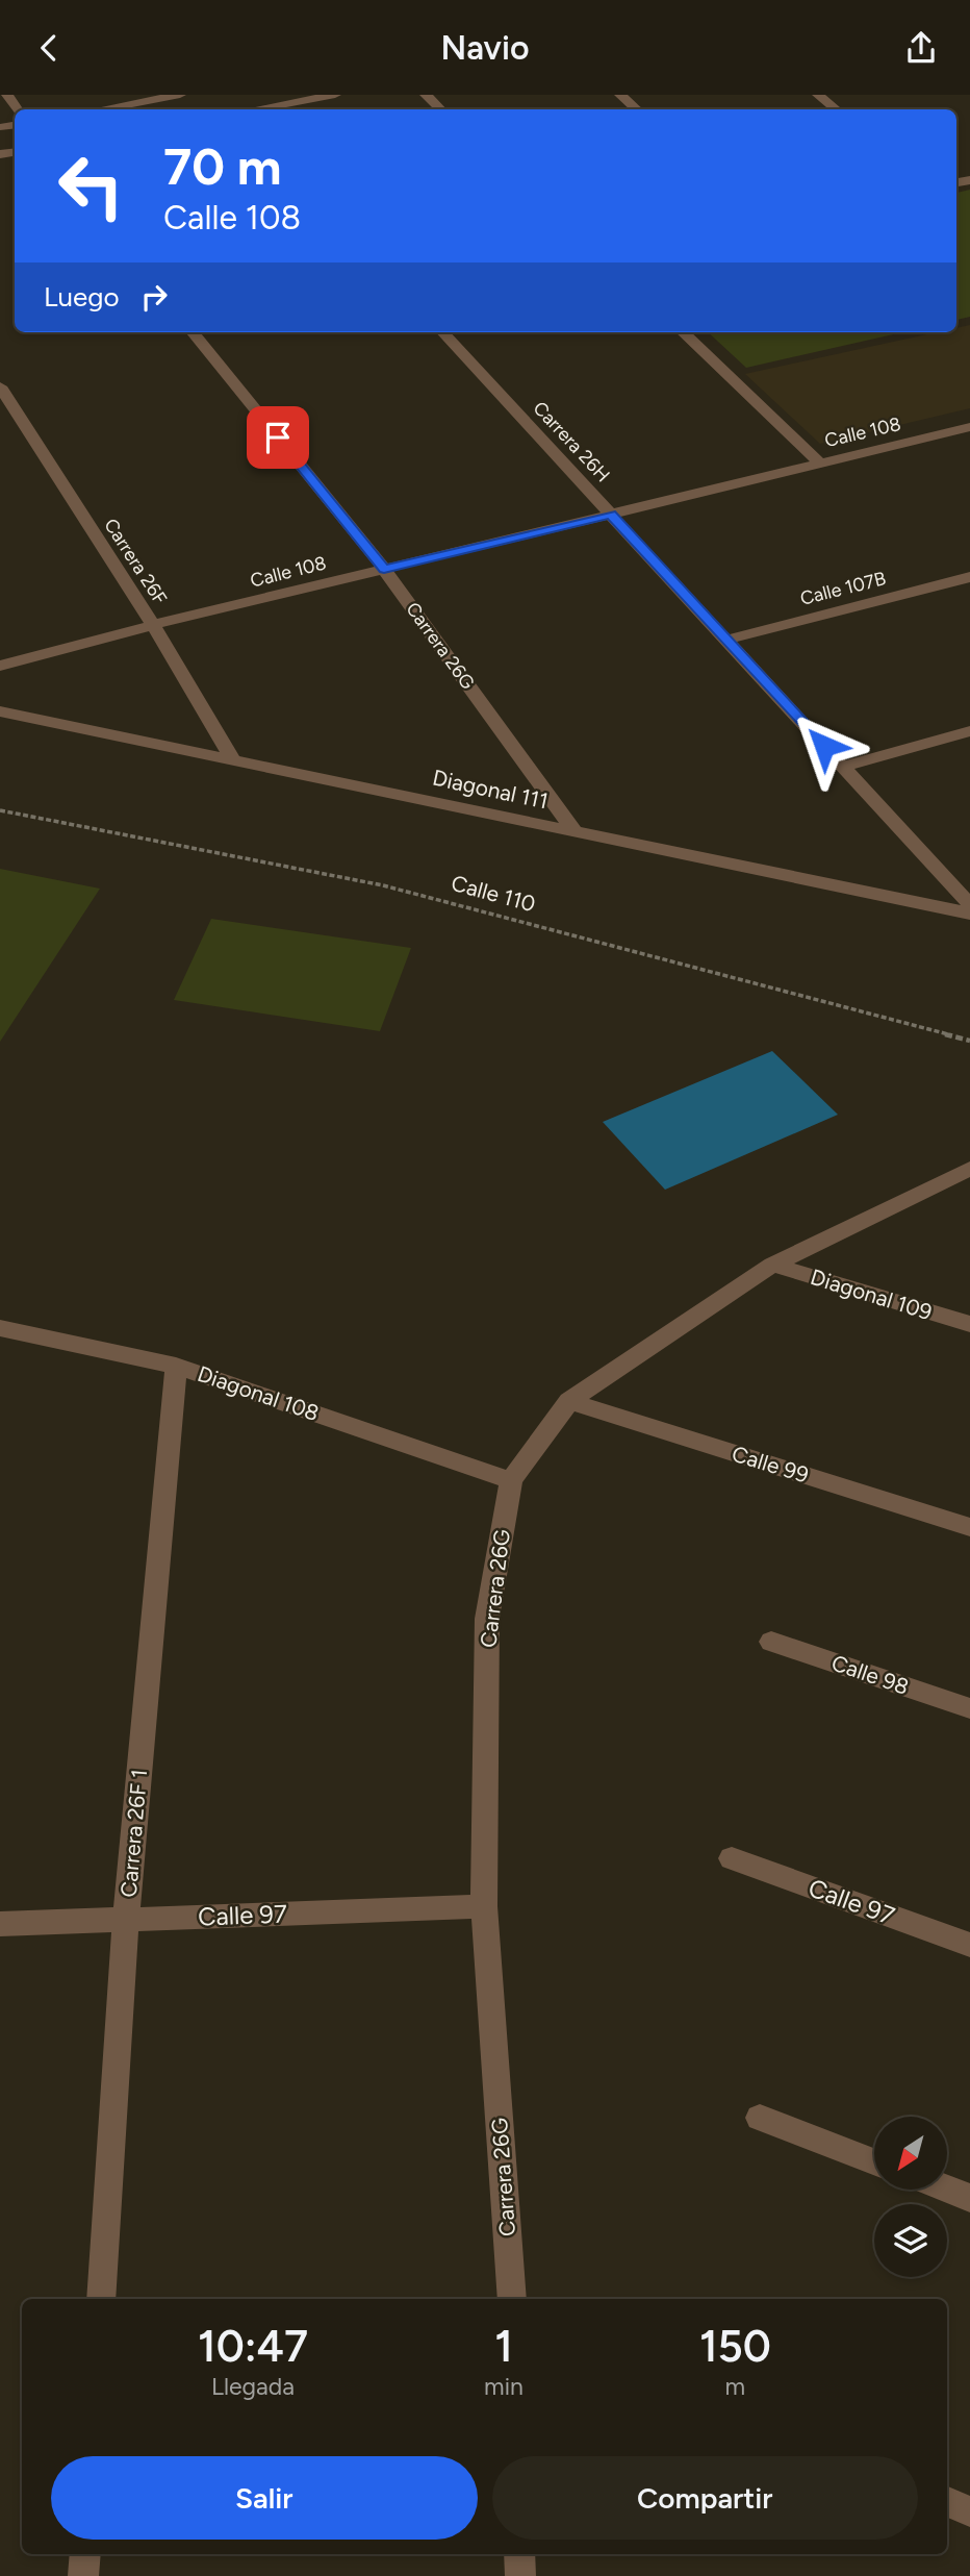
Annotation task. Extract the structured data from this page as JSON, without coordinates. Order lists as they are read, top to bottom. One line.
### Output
{"streets":{"street":["Calle 108","Carrera 26H","Carrera 26F","Calle 107B","Carrera 26G","Diagonal 111","Diagonal 109","Diagonal 108","Calle 99","Calle 98","Carrera 26F 1","Calle 97"],"path":["Calle 110"]},"crossings":[["Calle 108","Carrera 26H"],["Calle 108","Carrera 26F"],["Calle 108","Carrera 26G"],["Carrera 26H","Calle 107B"],["Carrera 26F","Diagonal 111"],["Carrera 26G","Diagonal 111"],["Carrera 26G","Diagonal 109"],["Carrera 26G","Diagonal 108"],["Carrera 26G","Calle 99"],["Carrera 26G","Calle 97"],["Diagonal 108","Carrera 26F 1"],["Carrera 26F 1","Calle 97"]],"north":"bottom left","page":{"header":"Navio","turn":["70 m","Calle 108"],"then":"Luego","eta":["10:47","Llegada","1","min","150","m"],"buttons":["Salir","Compartir"]}}
